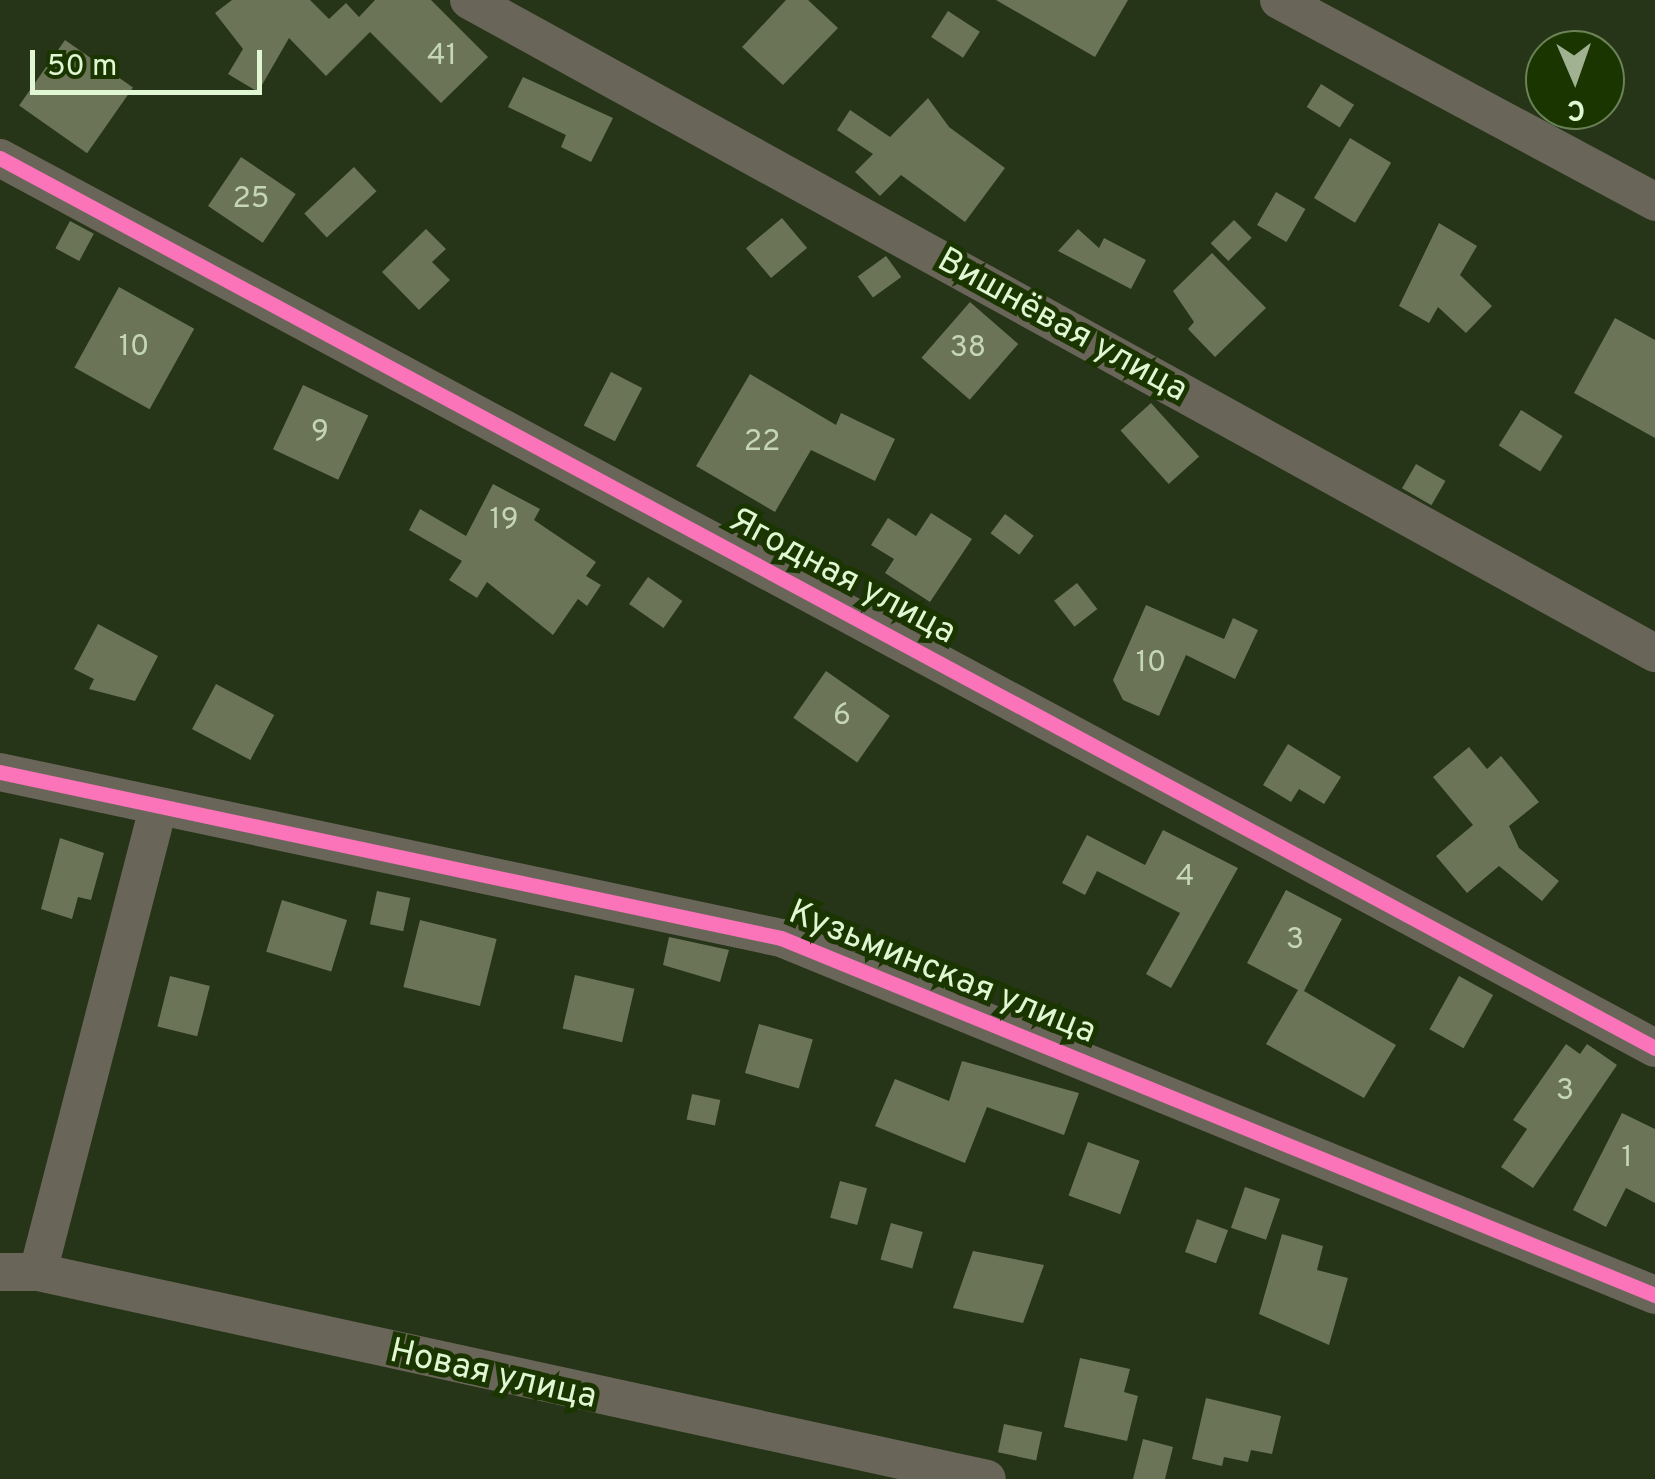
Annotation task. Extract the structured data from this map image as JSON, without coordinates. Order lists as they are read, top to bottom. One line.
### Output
{"streets":{"street":["Вишнёвая улица","Ягодная улица","Кузьминская улица","Новая улица"]},"house_numbers":["41","25","10","38","9","22","19","10","6","4","3","3","1"],"scale_bar":"50 m","north":"bottom"}
